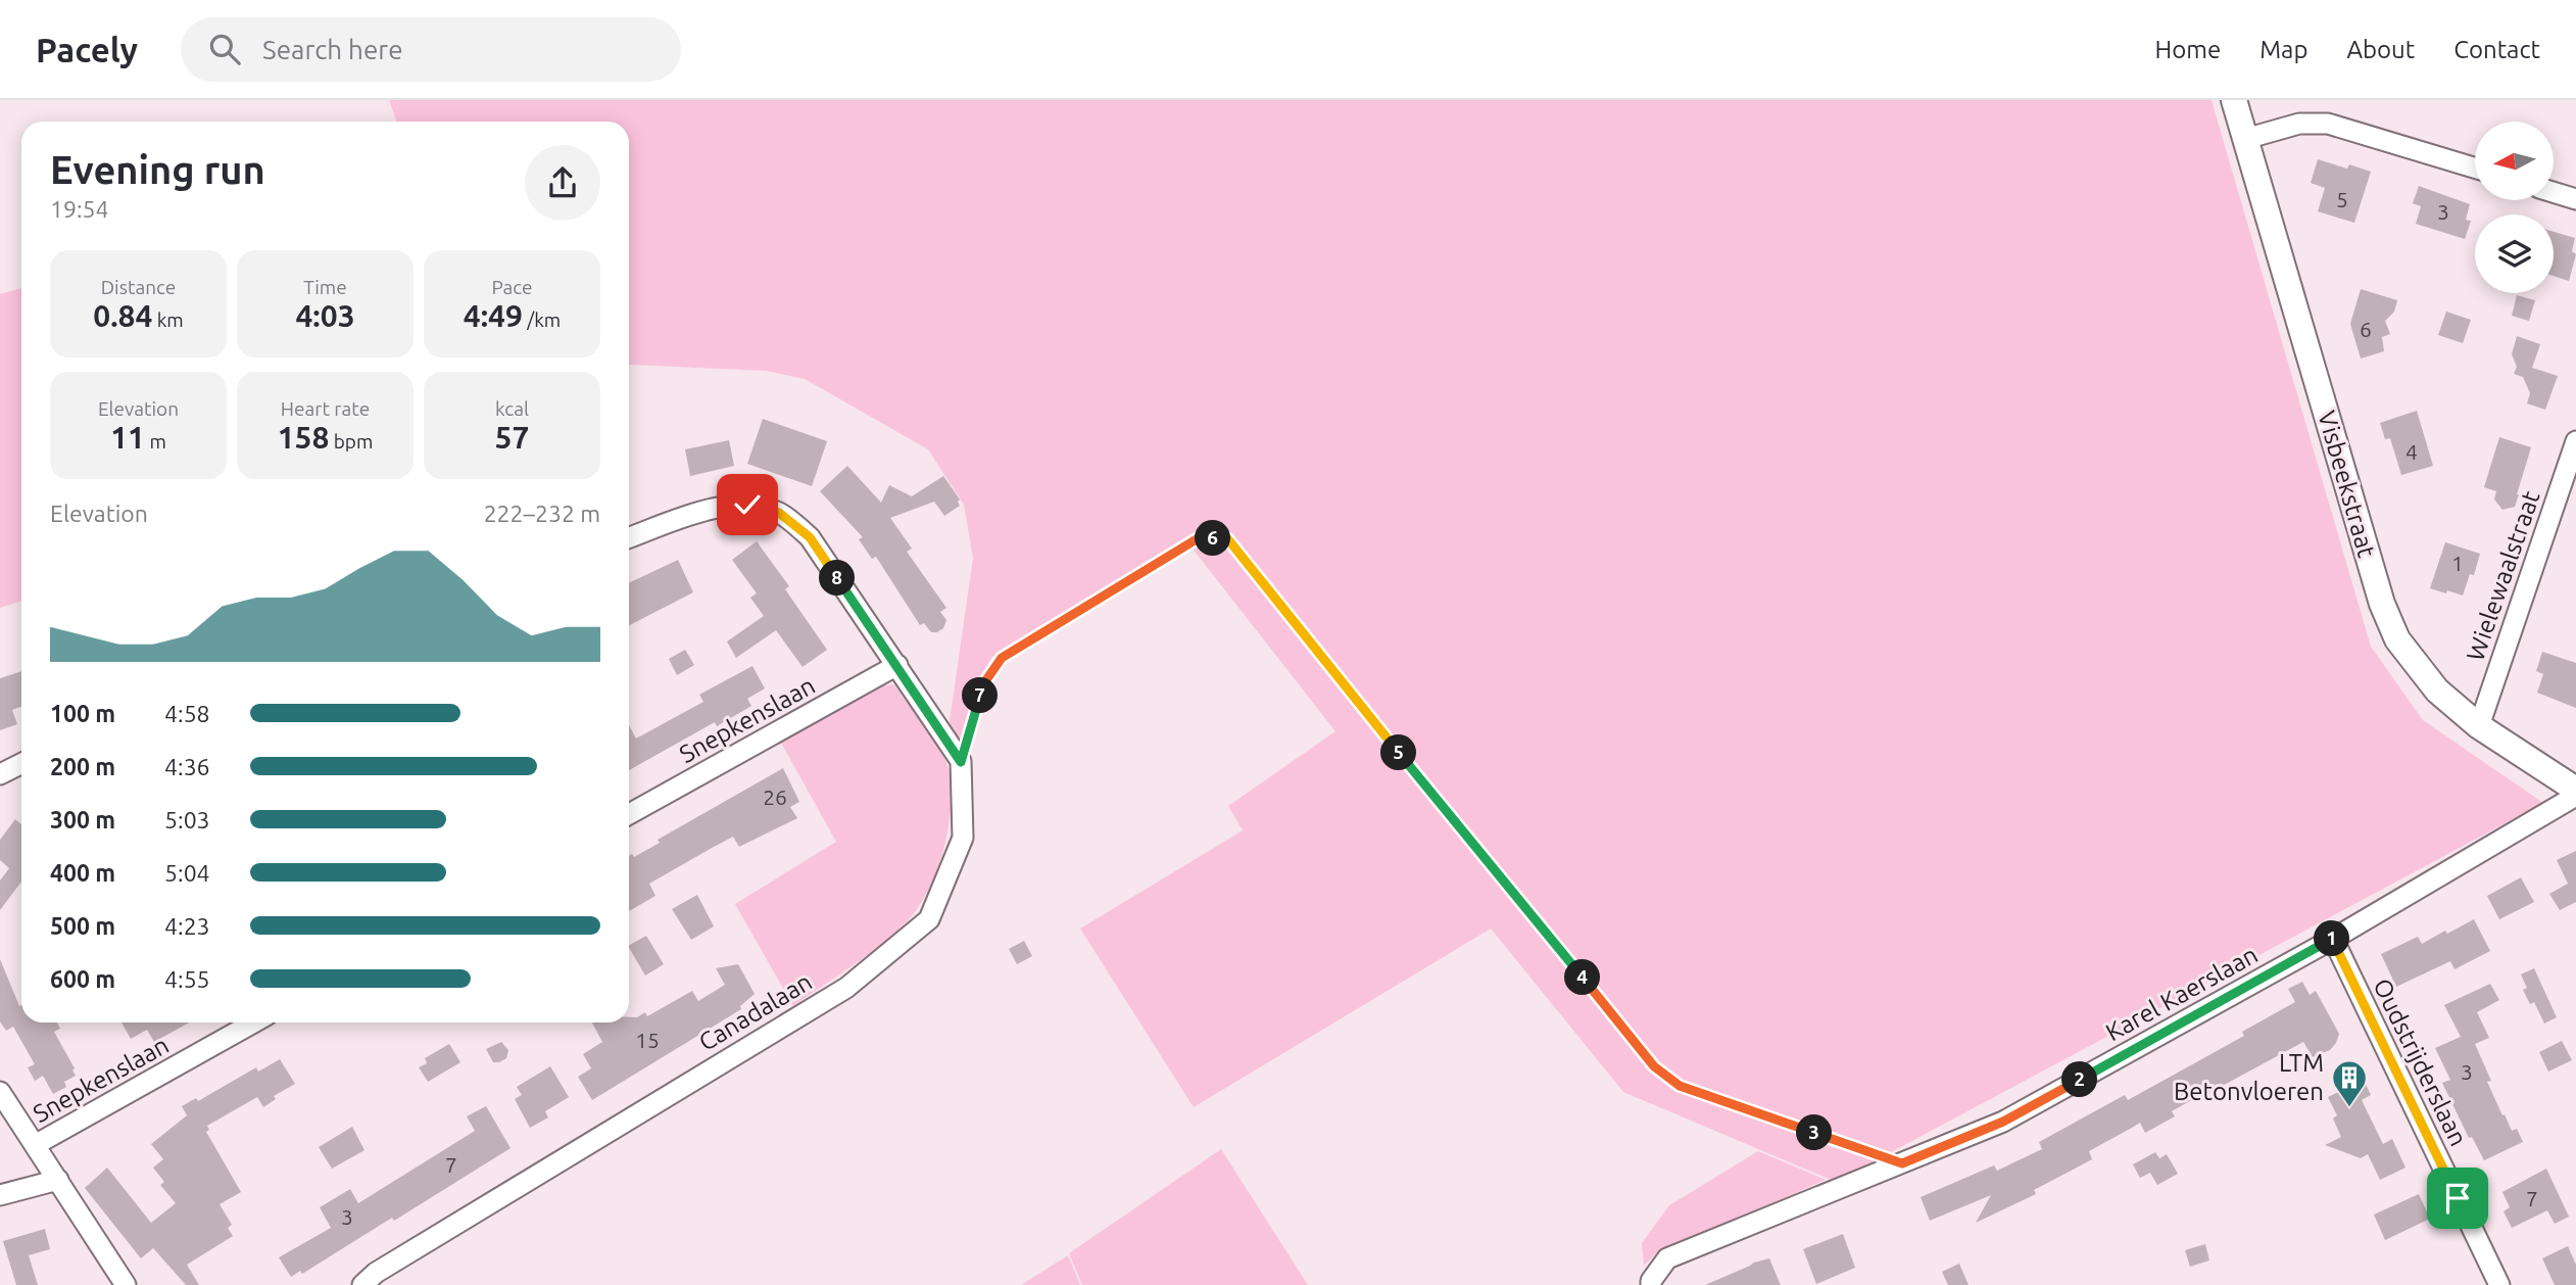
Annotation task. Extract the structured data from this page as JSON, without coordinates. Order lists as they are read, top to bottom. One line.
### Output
{"streets":{"street":["Visbeekstraat","Wielewaalstraat","Snepkenslaan","Karel Kaerslaan","Canadalaan","Oudstrijderslaan"]},"crossings":[["Visbeekstraat","Wielewaalstraat"],["Karel Kaerslaan","Oudstrijderslaan"]],"places":{"building":["LTM Betonvloeren"]},"house_numbers":["5","3","6","4","1","26","15","3","7","7","3"],"north":"left","page":{"header":"Pacely","search":"Search here","nav":["Home","Map","About","Contact"],"heading":["Evening run","19:54"],"stats":[["Distance","0.84 km"],["Time","4:03"],["Pace","4:49 /km"],["Elevation","11 m"],["Heart rate","158 bpm"],["kcal","57"]],"chart":["Elevation","222–232 m"],"pins":["6","8","7","5","1","4","2","3"],"list":[{"name":"100 m","note":"4:58"},{"name":"200 m","note":"4:36"},{"name":"300 m","note":"5:03"},{"name":"400 m","note":"5:04"},{"name":"500 m","note":"4:23"},{"name":"600 m","note":"4:55"}]}}
